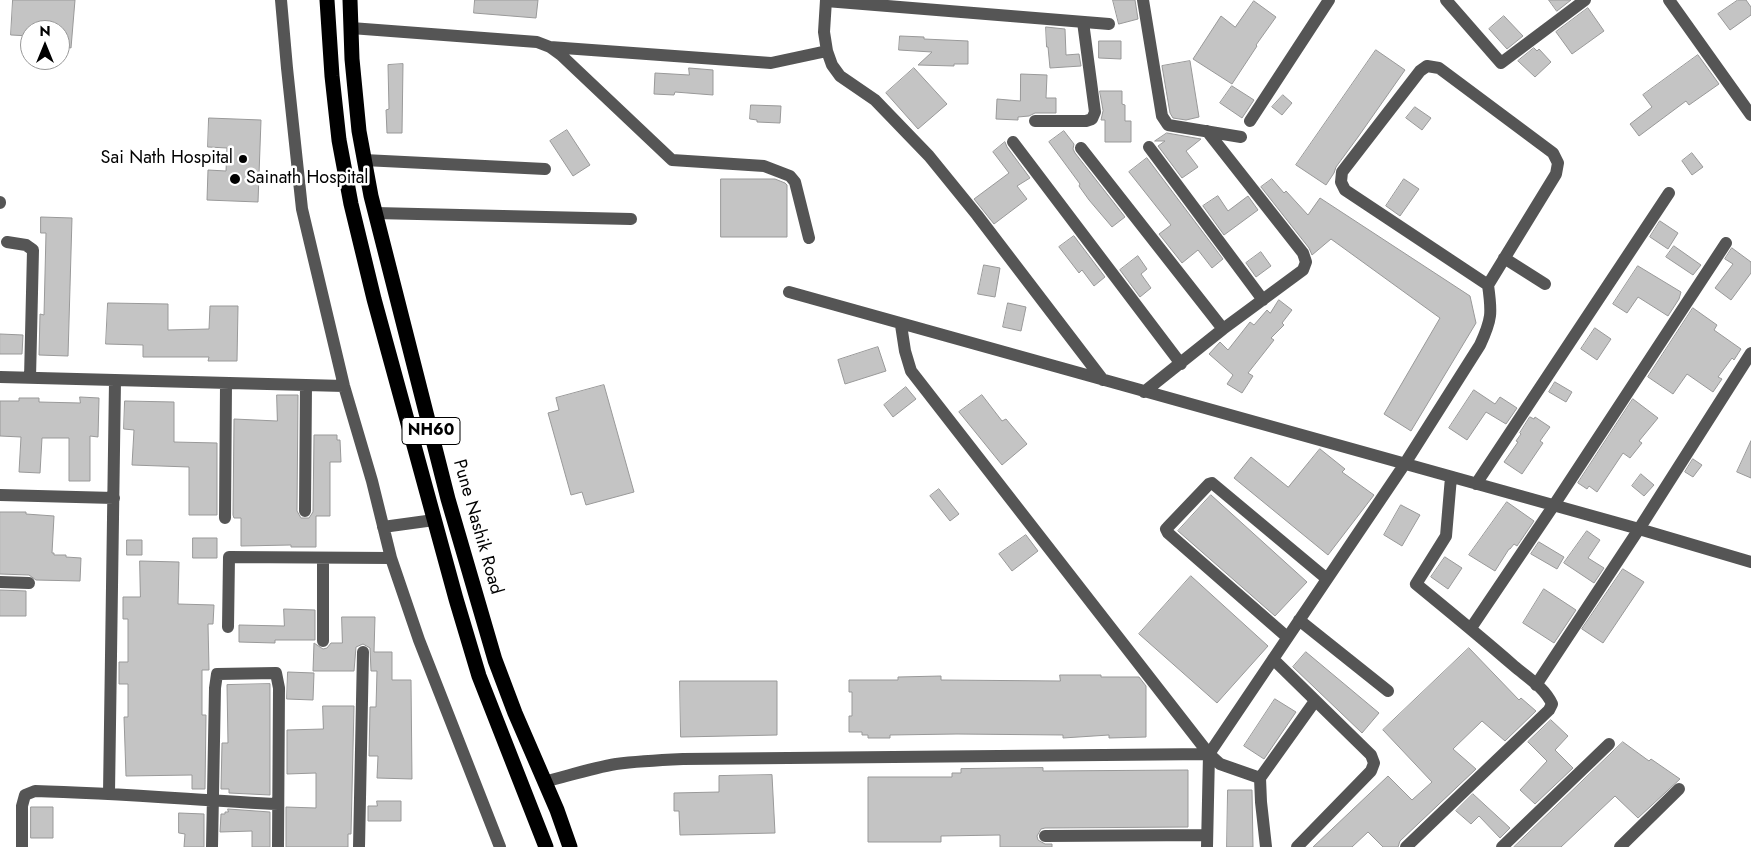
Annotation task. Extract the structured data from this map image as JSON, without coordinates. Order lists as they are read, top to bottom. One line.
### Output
{"streets":{"highway":["NH60","Pune Nashik Road"]},"places":["Sai Nath Hospital","Sainath Hospital"],"north":"top"}
